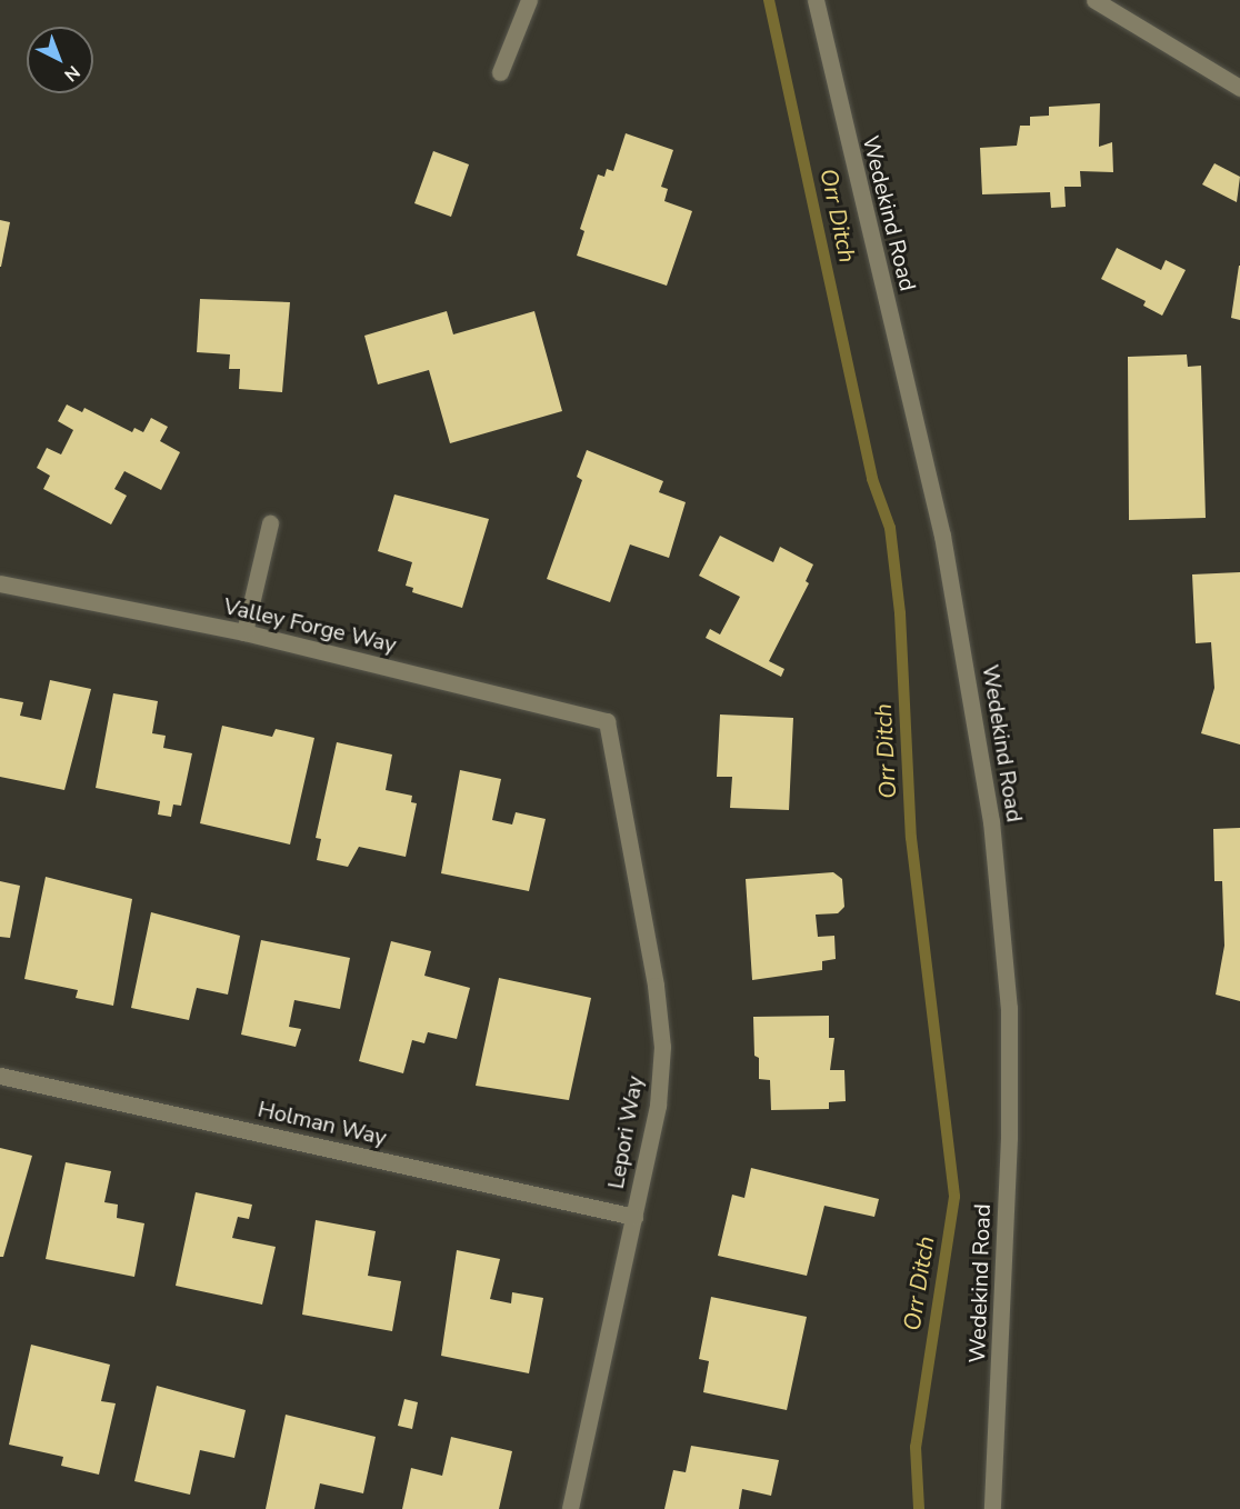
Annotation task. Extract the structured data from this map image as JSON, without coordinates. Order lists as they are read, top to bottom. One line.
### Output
{"streets":{"street":["Wedekind Road","Valley Forge Way","Holman Way","Lepori Way"]},"crossings":[["Valley Forge Way","Lepori Way"],["Holman Way","Lepori Way"]],"water":["Orr Ditch"],"north":"bottom right"}
